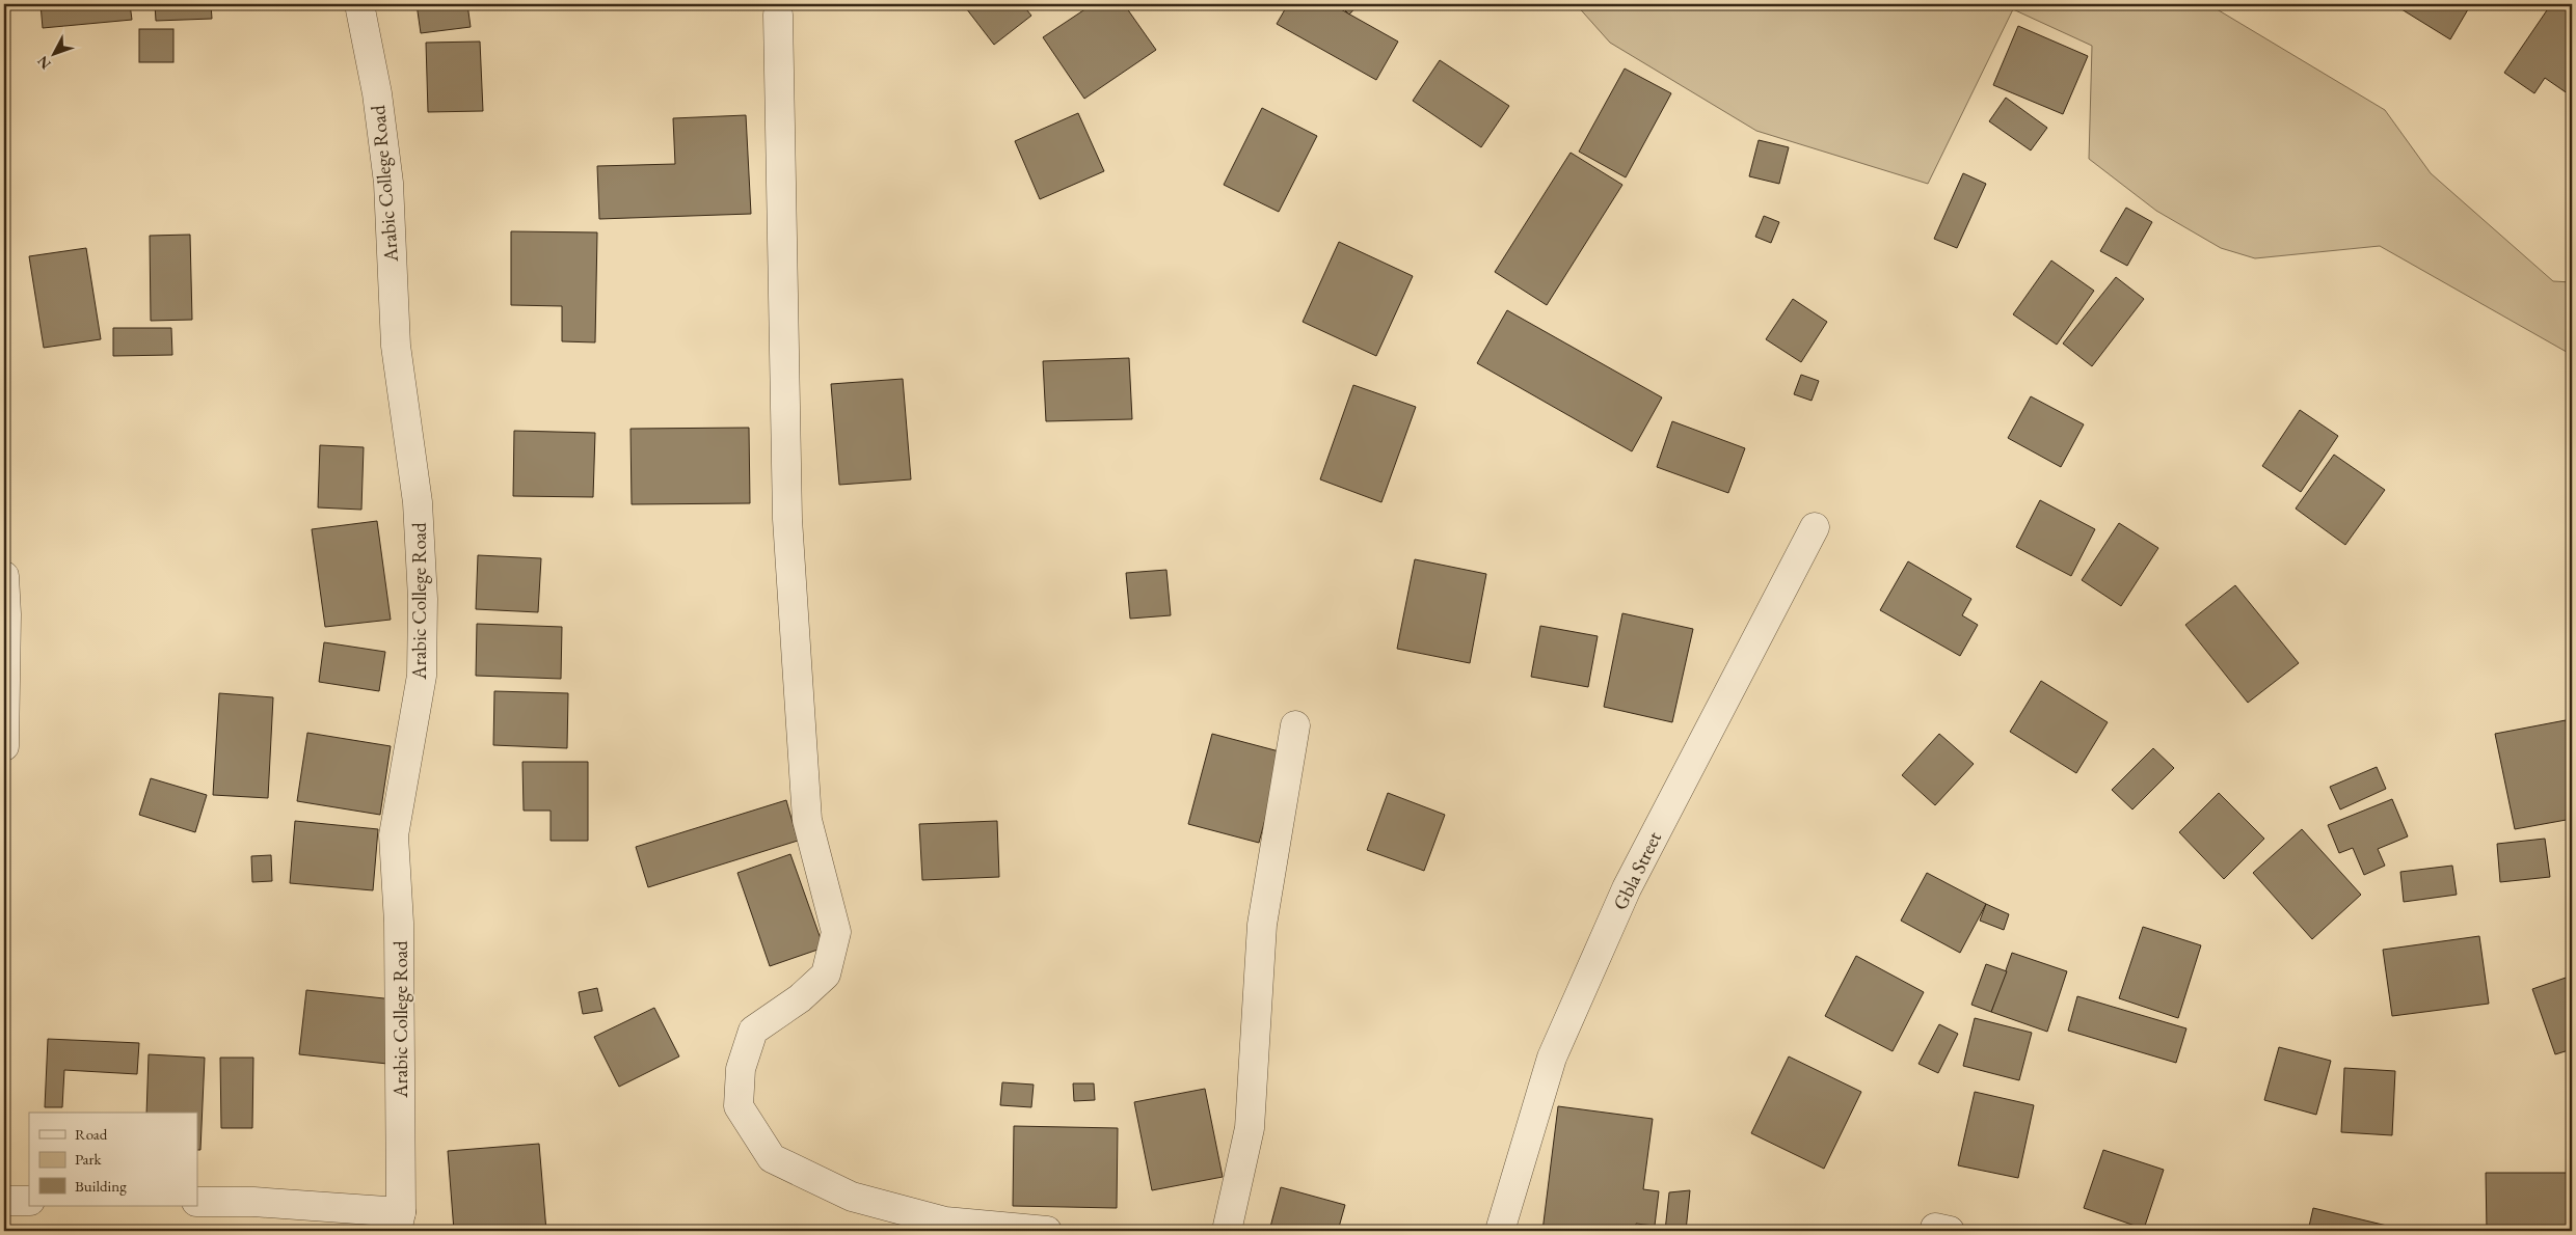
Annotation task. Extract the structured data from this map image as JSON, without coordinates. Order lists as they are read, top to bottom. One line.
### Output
{"streets":{"street":["Arabic College Road","Gbla Street"]},"legend":["Road","Park","Building"],"north":"bottom left"}
